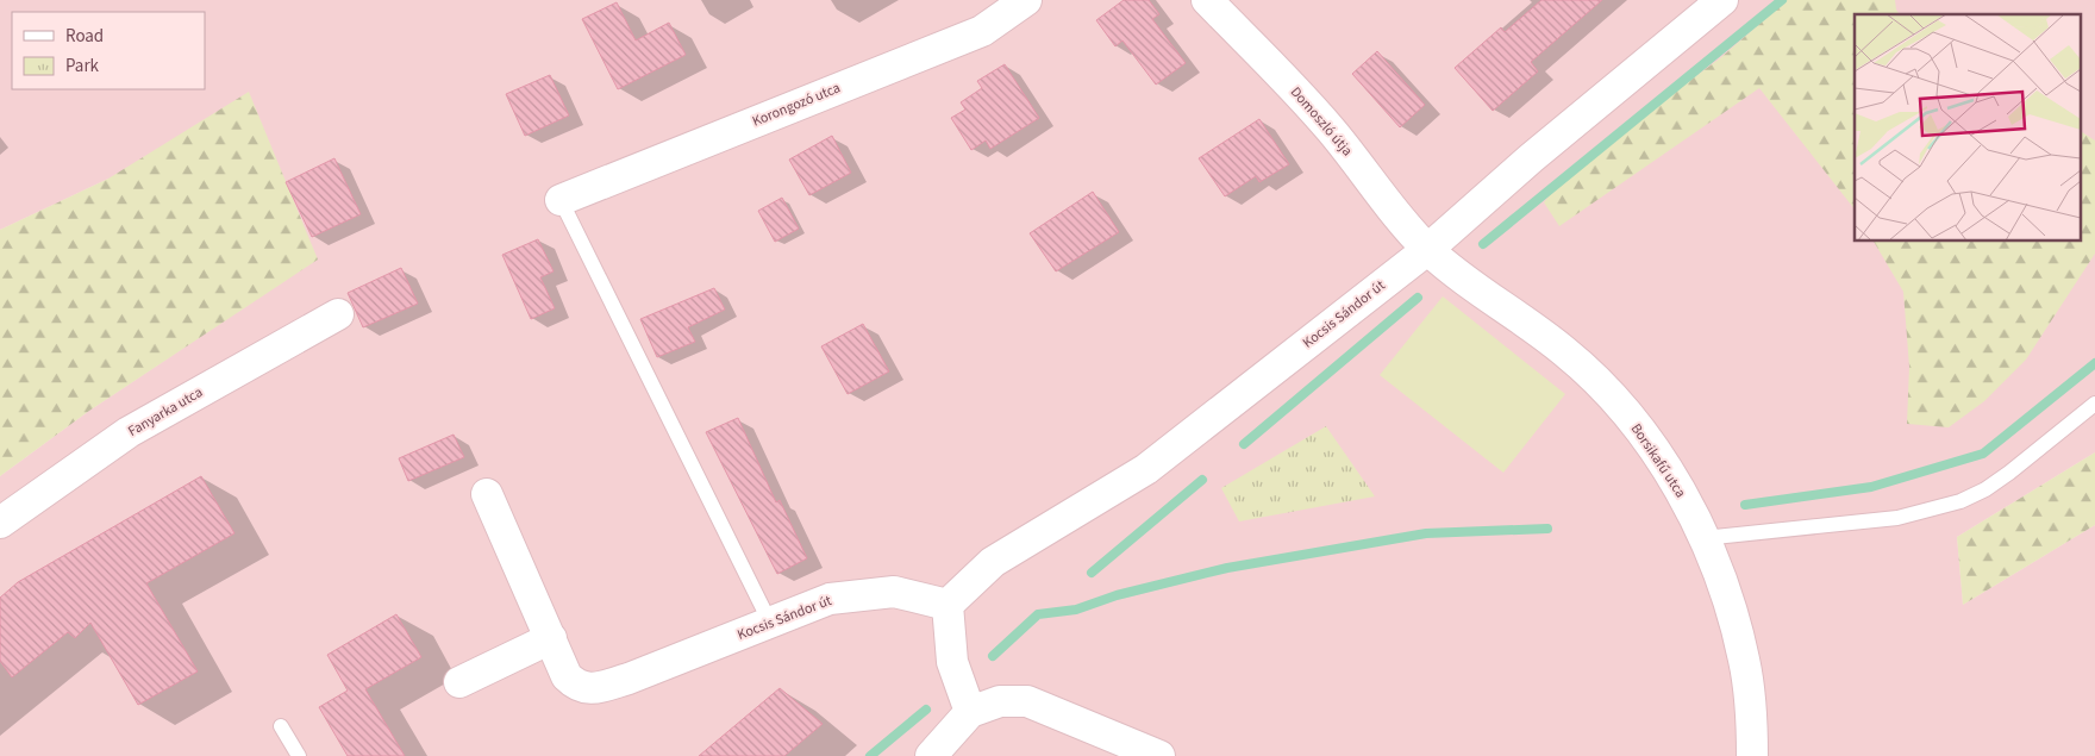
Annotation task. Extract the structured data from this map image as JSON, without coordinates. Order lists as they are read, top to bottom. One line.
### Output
{"streets":{"street":["Korongozó utca","Domoszló útja","Kocsis Sándor út","Fanyarka utca","Borsikafű utca"]},"crossings":[["Domoszló útja","Kocsis Sándor út"],["Domoszló útja","Borsikafű utca"],["Kocsis Sándor út","Borsikafű utca"]],"legend":["Road","Park"]}
